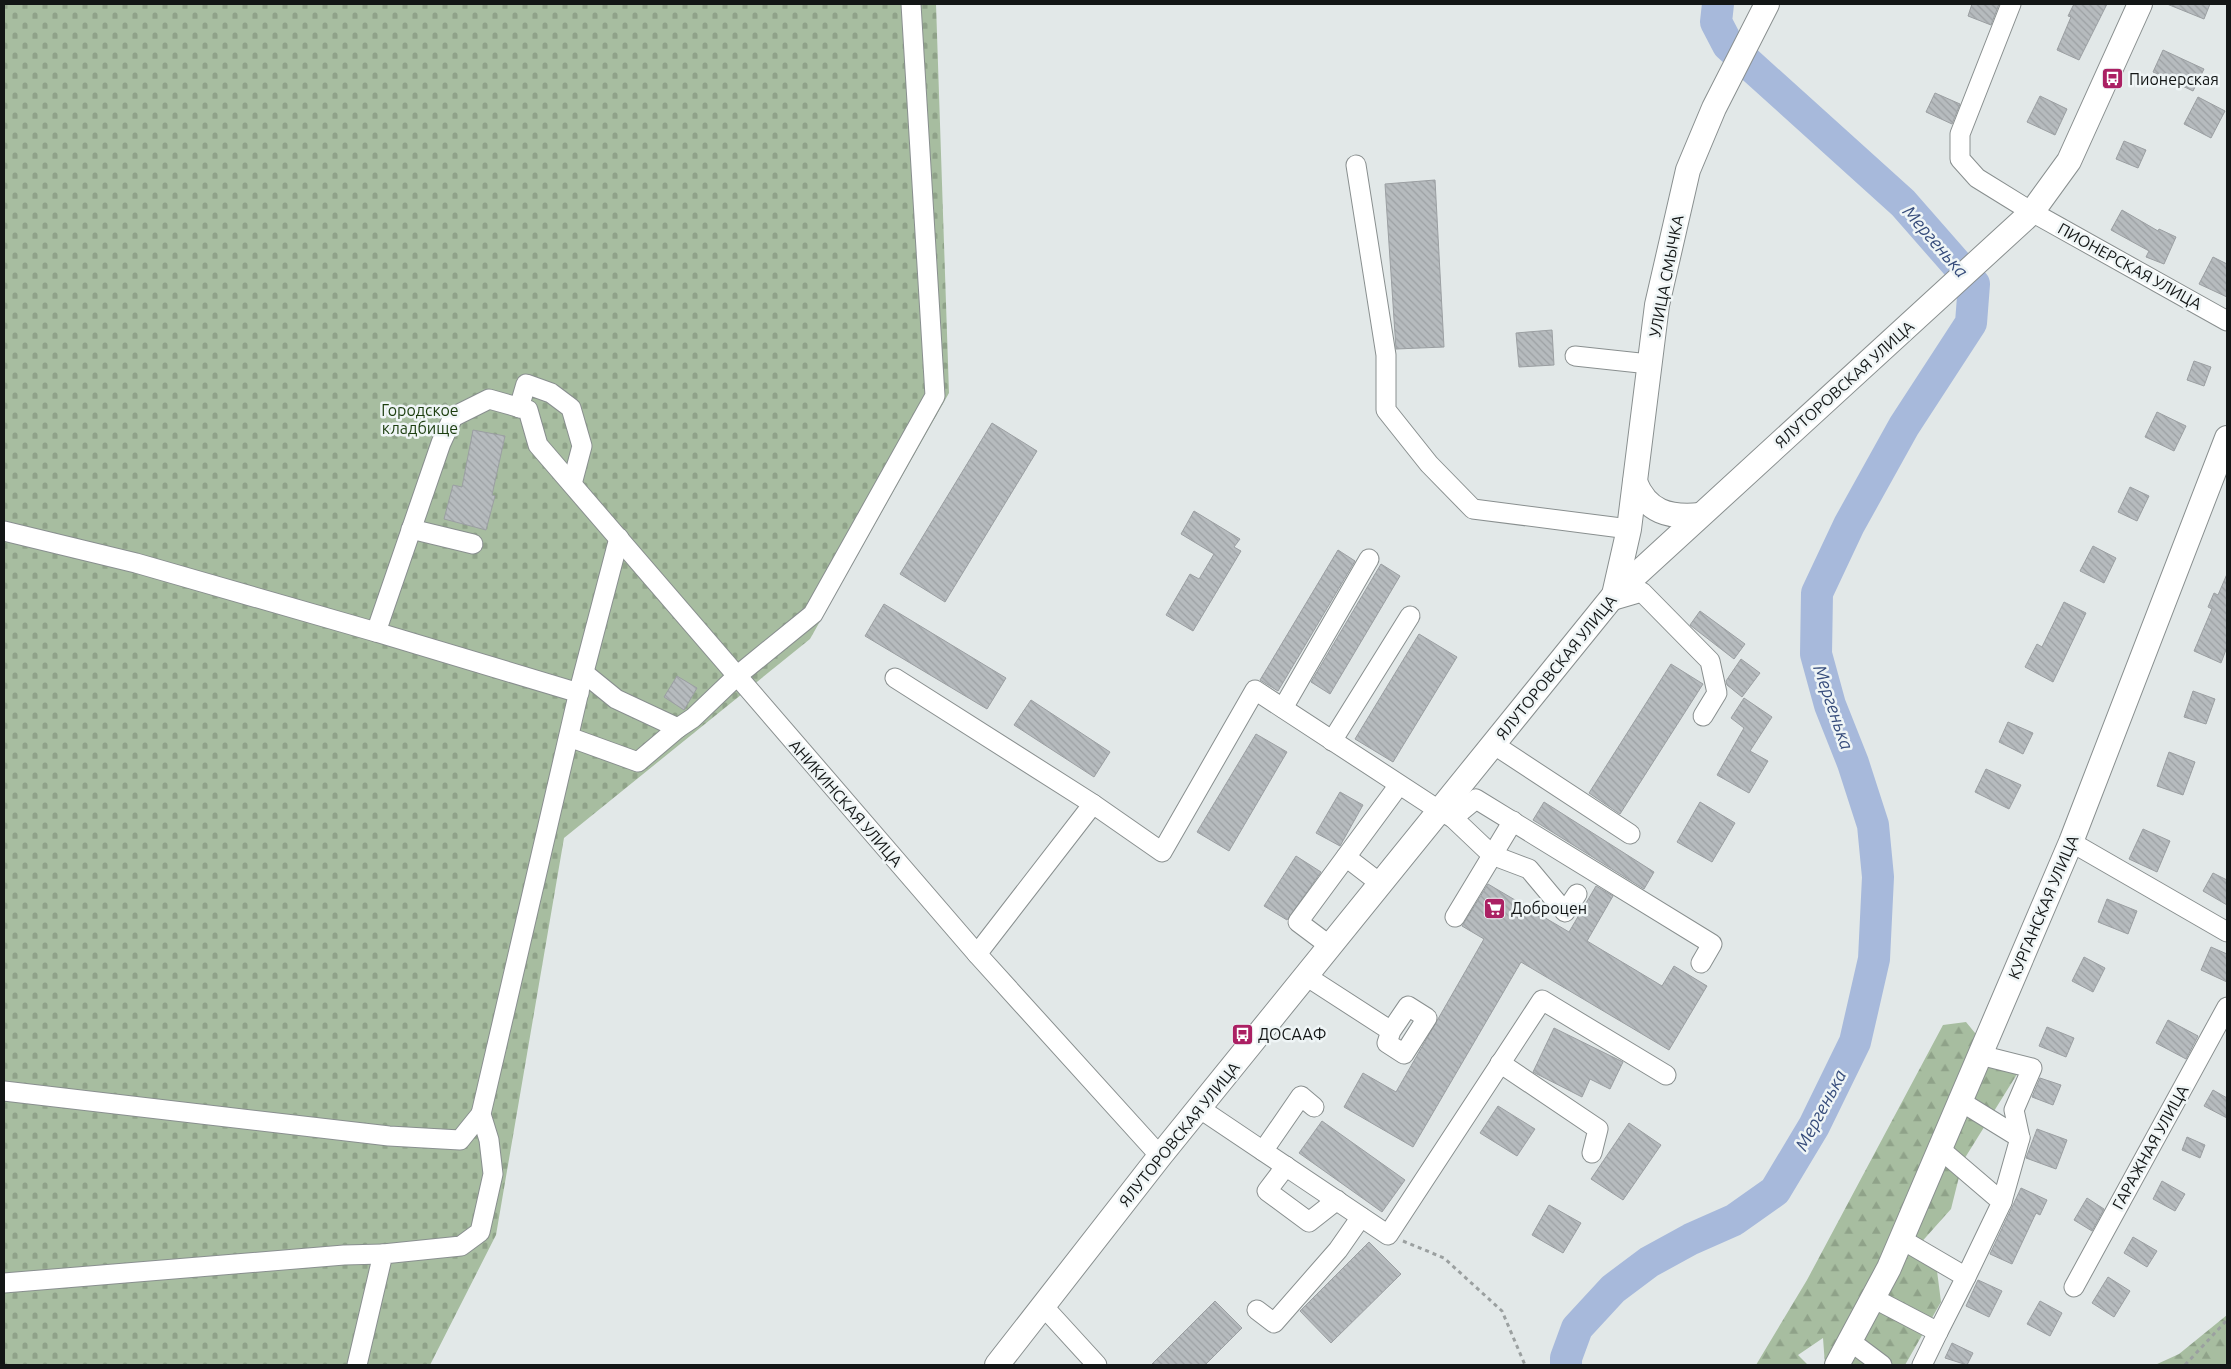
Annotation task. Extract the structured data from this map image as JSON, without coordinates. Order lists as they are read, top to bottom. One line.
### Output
{"streets":{"main road":["УЛИЦА СМЫЧКА","ЯЛУТОРОВСКАЯ УЛИЦА","КУРГАНСКАЯ УЛИЦА"],"street":["ПИОНЕРСКАЯ УЛИЦА","АНИКИНСКАЯ УЛИЦА","ГАРАЖНАЯ УЛИЦА"]},"crossings":[["ПИОНЕРСКАЯ УЛИЦА","ЯЛУТОРОВСКАЯ УЛИЦА"],["УЛИЦА СМЫЧКА","ЯЛУТОРОВСКАЯ УЛИЦА"],["ЯЛУТОРОВСКАЯ УЛИЦА","АНИКИНСКАЯ УЛИЦА"]],"water":["Мергенька"],"parks":["Городское кладбище"],"places":{"bus stop":["Пионерская","ДОСААФ"],"supermarket":["Доброцен"]}}
